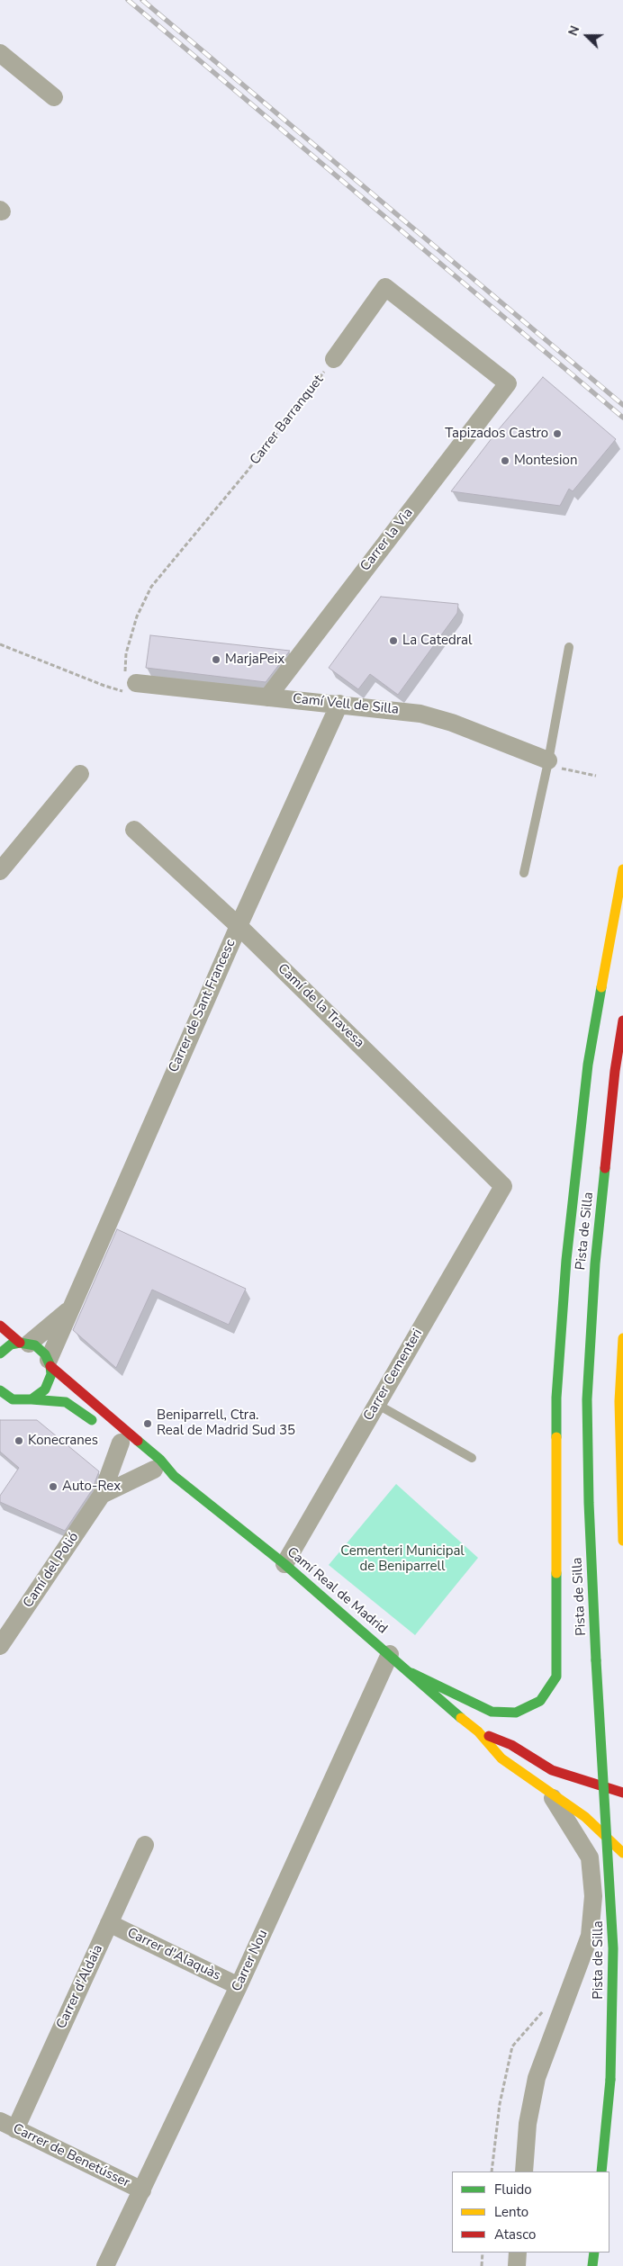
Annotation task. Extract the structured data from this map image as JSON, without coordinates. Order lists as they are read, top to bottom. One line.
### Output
{"streets":{"main road":["Pista de Silla","Camí Real de Madrid"],"street":["Carrer la Via","Camí Vell de Silla","Carrer de Sant Francesc","Camí de la Travesa","Carrer Cementeri","Camí del Polió","Carrer d'Alaquàs","Carrer Nou","Carrer d'Aldaia","Carrer de Benetússer"],"path":["Carrer Barranquet"]},"crossings":[["Carrer Barranquet","Carrer la Via"],["Carrer Barranquet","Camí Vell de Silla"],["Carrer la Via","Camí Vell de Silla"],["Camí Vell de Silla","Carrer de Sant Francesc"],["Carrer de Sant Francesc","Camí de la Travesa"],["Carrer de Sant Francesc","Camí Real de Madrid"],["Camí de la Travesa","Carrer Cementeri"],["Carrer Cementeri","Camí Real de Madrid"],["Camí Real de Madrid","Carrer Nou"],["Carrer d'Alaquàs","Carrer Nou"],["Carrer d'Alaquàs","Carrer d'Aldaia"],["Carrer Nou","Carrer de Benetússer"],["Carrer d'Aldaia","Carrer de Benetússer"]],"parks":["Cementeri Municipal de Beniparrell"],"places":["Tapizados Castro","Montesion","La Catedral","MarjaPeix","Beniparrell, Ctra. Real de Madrid Sud 35","Konecranes","Auto-Rex"],"legend":["Fluido","Lento","Atasco"],"north":"left"}
